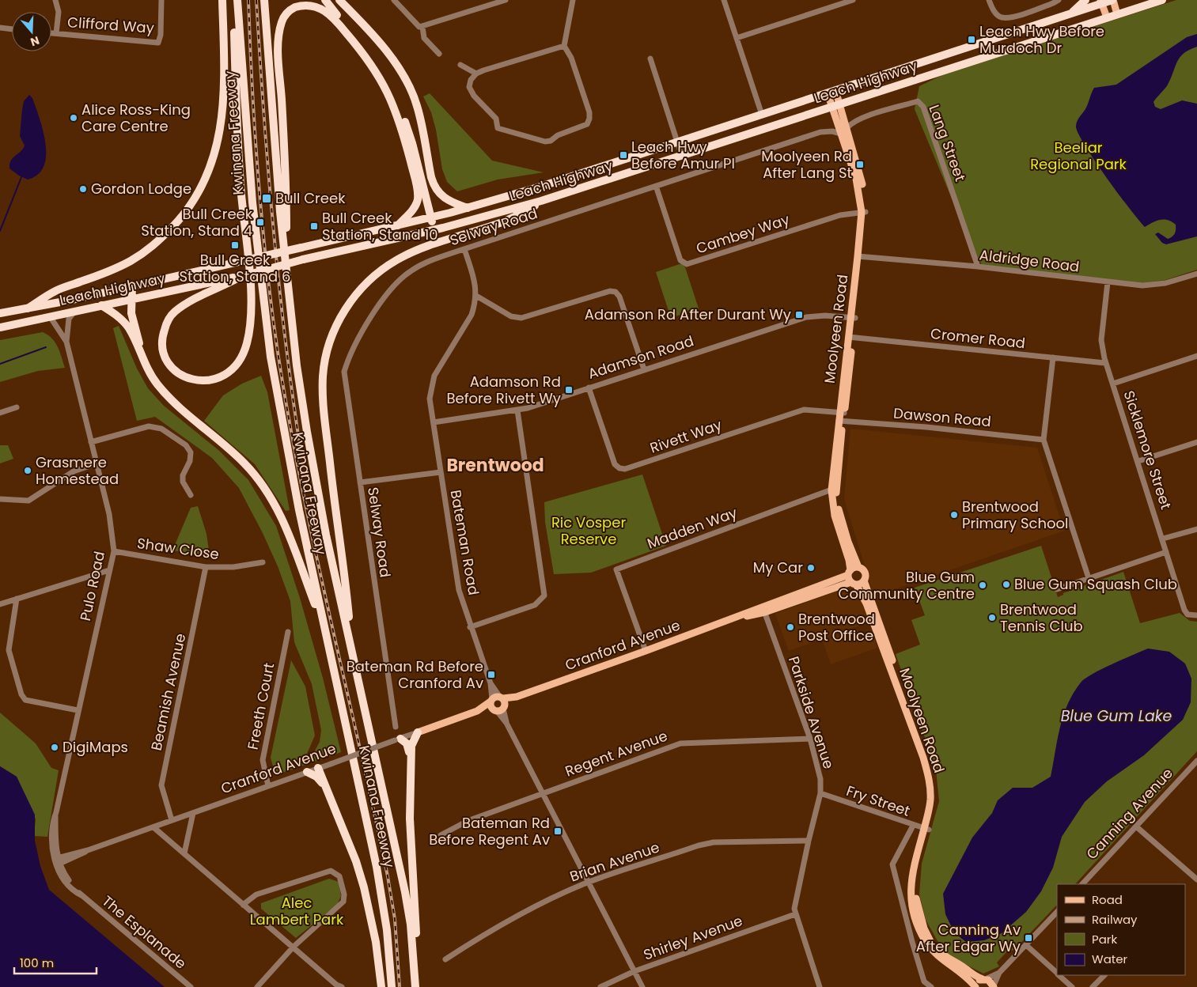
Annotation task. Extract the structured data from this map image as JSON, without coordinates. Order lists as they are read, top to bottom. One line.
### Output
{"streets":{"highway":["Leach Highway","Kwinana Freeway"],"main road":["Moolyeen Road","Cranford Avenue"],"street":["Clifford Way","Lang Street","Selway Road","Cambey Way","Aldridge Road","Cromer Road","Adamson Road","Dawson Road","Rivett Way","Sicklemore Street","Madden Way","Bateman Road","Shaw Close","Pulo Road","Beamish Avenue","Freeth Court","Parkside Avenue","Regent Avenue","Fry Street","Canning Avenue","Brian Avenue","The Esplanade","Shirley Avenue"]},"crossings":[["Leach Highway","Moolyeen Road"],["Leach Highway","Pulo Road"],["Lang Street","Selway Road"],["Lang Street","Aldridge Road"],["Lang Street","Moolyeen Road"],["Selway Road","Cambey Way"],["Selway Road","Moolyeen Road"],["Selway Road","Bateman Road"],["Cambey Way","Moolyeen Road"],["Aldridge Road","Moolyeen Road"],["Aldridge Road","Sicklemore Street"],["Moolyeen Road","Cromer Road"],["Moolyeen Road","Adamson Road"],["Moolyeen Road","Dawson Road"],["Moolyeen Road","Rivett Way"],["Moolyeen Road","Madden Way"],["Moolyeen Road","Cranford Avenue"],["Moolyeen Road","Fry Street"],["Cromer Road","Sicklemore Street"],["Adamson Road","Rivett Way"],["Adamson Road","Bateman Road"],["Madden Way","Cranford Avenue"],["Bateman Road","Cranford Avenue"],["Bateman Road","Regent Avenue"],["Bateman Road","Brian Avenue"],["Bateman Road","Shirley Avenue"],["Shaw Close","Pulo Road"],["Shaw Close","Beamish Avenue"],["Pulo Road","Cranford Avenue"],["Pulo Road","The Esplanade"],["Cranford Avenue","Beamish Avenue"],["Cranford Avenue","Freeth Court"],["Cranford Avenue","Parkside Avenue"],["Cranford Avenue","The Esplanade"],["Parkside Avenue","Regent Avenue"],["Parkside Avenue","Fry Street"],["Parkside Avenue","Brian Avenue"],["Parkside Avenue","Shirley Avenue"]],"districts":["Brentwood"],"water":["Blue Gum Lake"],"parks":["Beeliar Regional Park","Ric Vosper Reserve","Alec Lambert Park"],"places":{"transit":["Leach Hwy Before Murdoch Dr","Leach Hwy Before Amur Pl","Moolyeen Rd After Lang St","Bull Creek","Bull Creek Station, Stand 4","Bull Creek Station, Stand 10","Bull Creek Station, Stand 6","Adamson Rd After Durant Wy","Adamson Rd Before Rivett Wy","Bateman Rd Before Cranford Av","Bateman Rd Before Regent Av","Canning Av After Edgar Wy"],"other":["Alice Ross-King Care Centre","Gordon Lodge","Grasmere Homestead","Brentwood Primary School","My Car","Blue Gum Squash Club","Blue Gum Community Centre","Brentwood Tennis Club","Brentwood Post Office","DigiMaps"]},"legend":["Road","Railway","Park","Water"],"scale_bar":"100 m","north":"bottom"}
